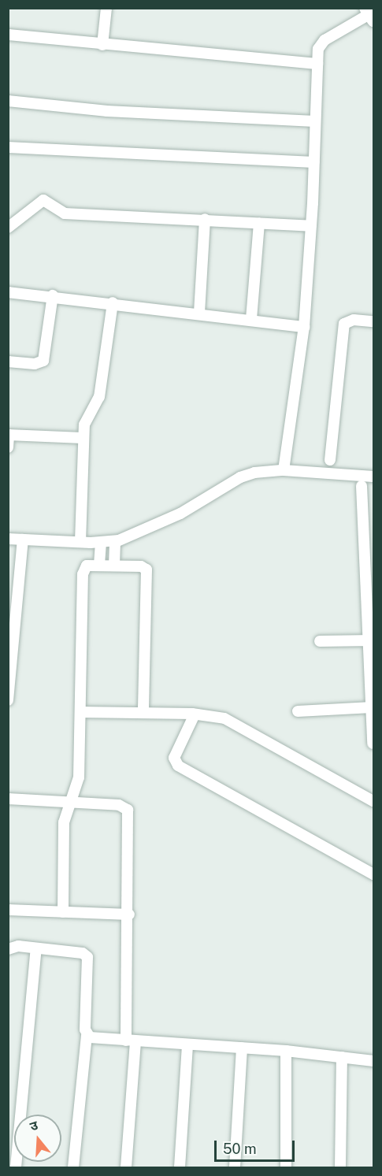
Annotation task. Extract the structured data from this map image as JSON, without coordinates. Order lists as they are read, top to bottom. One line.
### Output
{"scale_bar":"50 m","north":"top"}
